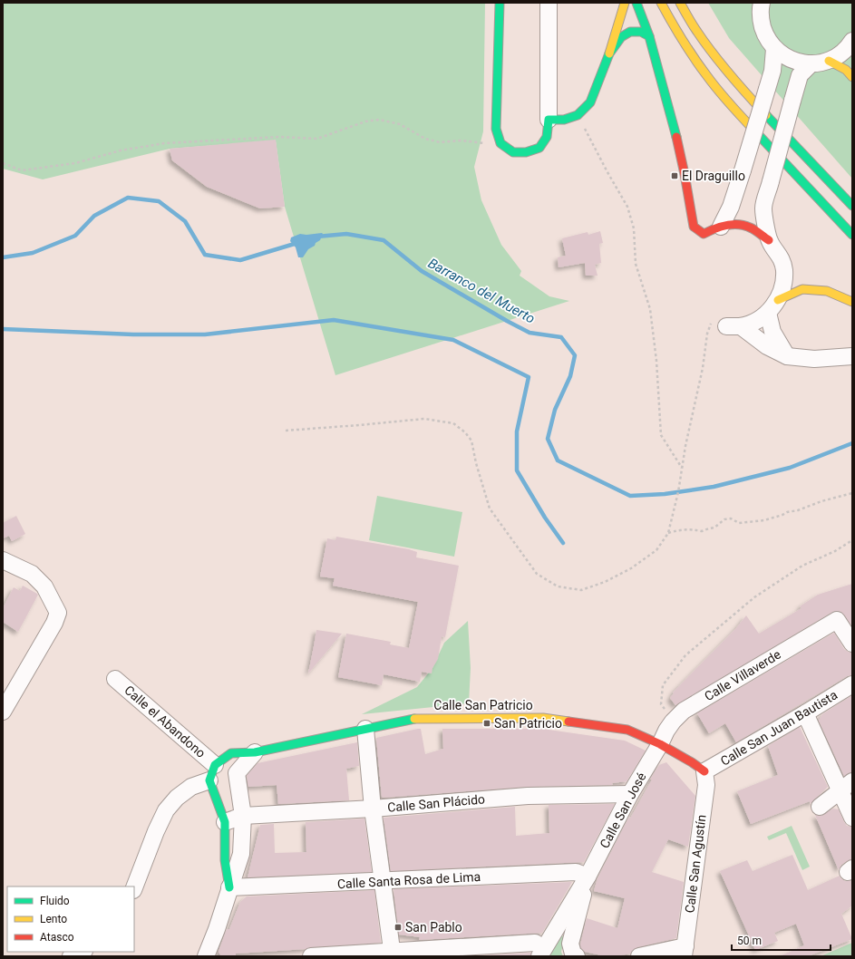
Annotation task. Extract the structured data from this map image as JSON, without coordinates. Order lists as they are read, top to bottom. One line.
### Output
{"streets":{"main road":["Calle San Patricio"],"street":["Calle Villaverde","Calle el Abandono","Calle San Juan Bautista","Calle San Plácido","Calle San José","Calle San Agustín","Calle Santa Rosa de Lima"]},"crossings":[["Calle Villaverde","Calle San Patricio"],["Calle Villaverde","Calle San José"],["Calle San Patricio","Calle el Abandono"],["Calle San Patricio","Calle San Juan Bautista"],["Calle San Patricio","Calle San José"],["Calle San Patricio","Calle San Agustín"],["Calle San Juan Bautista","Calle San Agustín"],["Calle San Plácido","Calle San José"],["Calle San José","Calle Santa Rosa de Lima"]],"water":["Barranco del Muerto"],"places":{"transit":["El Draguillo","San Patricio","San Pablo"]},"legend":["Fluido","Lento","Atasco"],"scale_bar":"50 m"}
